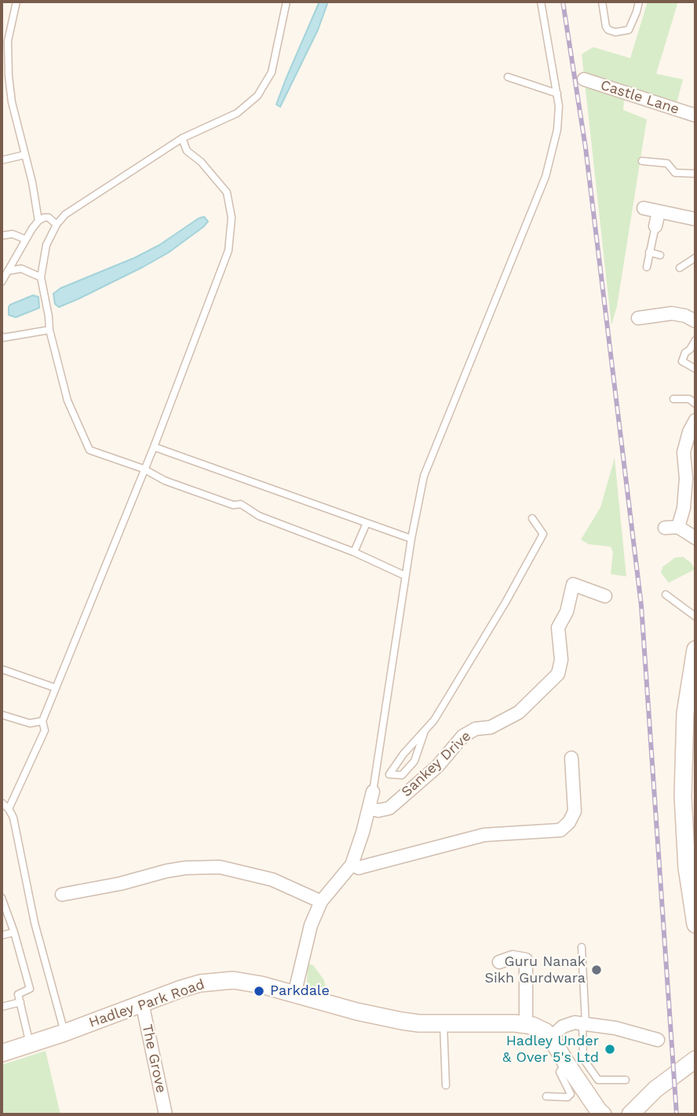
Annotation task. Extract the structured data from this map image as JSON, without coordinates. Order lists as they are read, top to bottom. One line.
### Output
{"streets":{"street":["Castle Lane","Sankey Drive","Hadley Park Road","The Grove"]},"crossings":[["Hadley Park Road","The Grove"]],"places":["Guru Nanak Sikh Gurdwara","Parkdale","Hadley Under & Over 5's Ltd"]}
